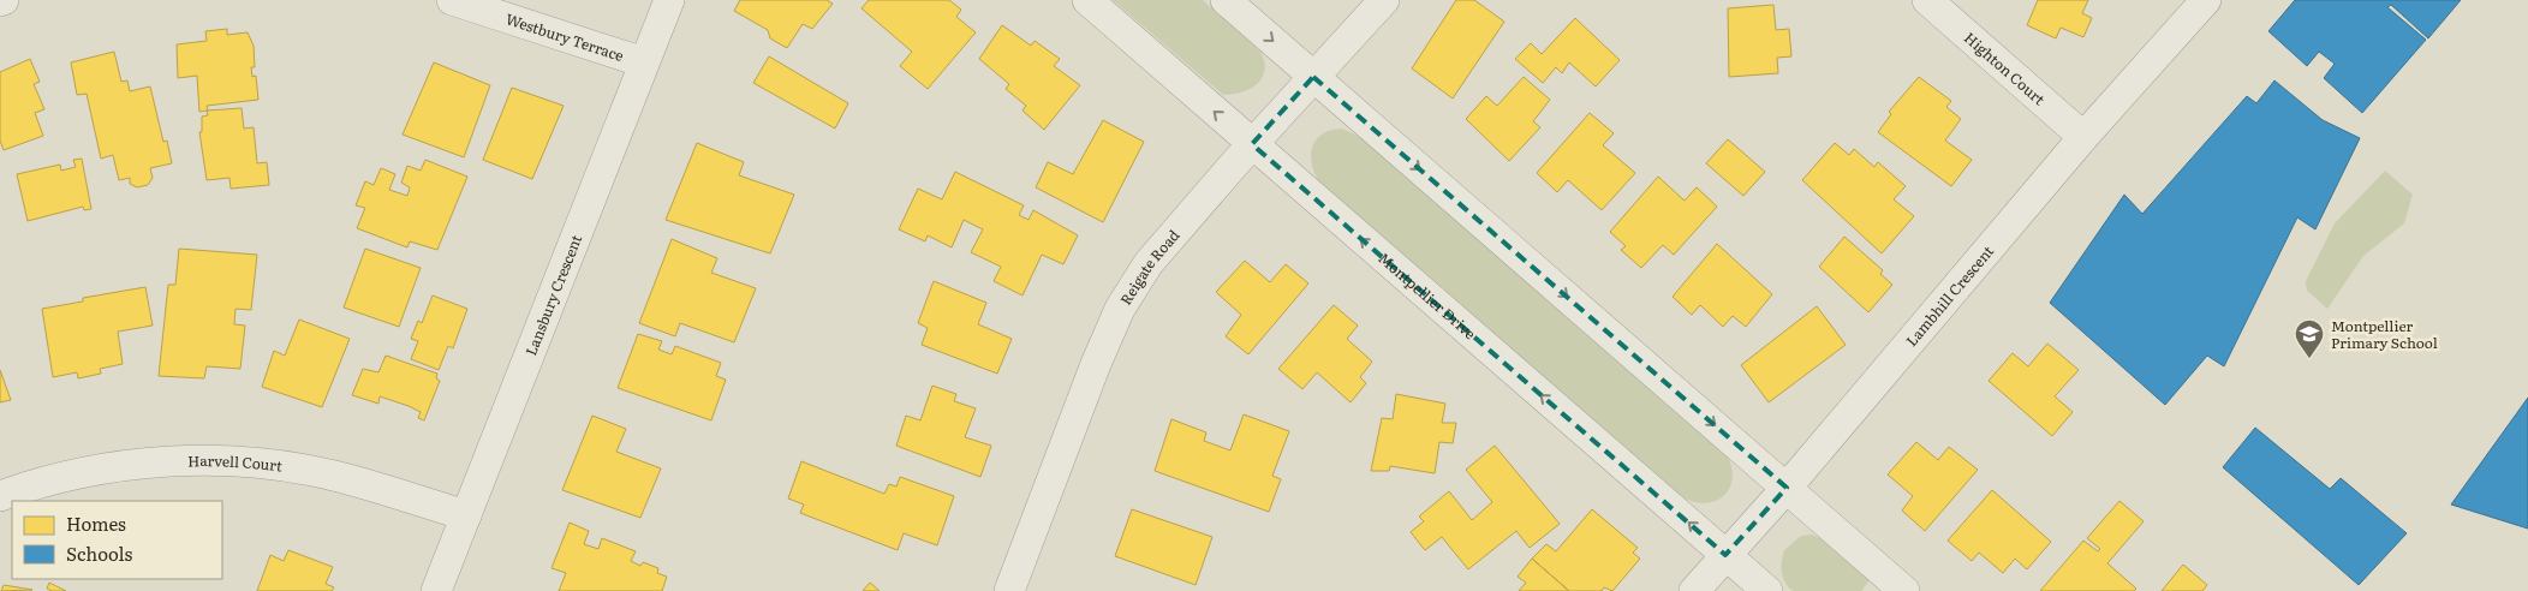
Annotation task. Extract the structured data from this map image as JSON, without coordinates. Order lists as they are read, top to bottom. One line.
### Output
{"streets":{"street":["Westbury Terrace","Highton Court","Reigate Road","Lambhill Crescent","Lansbury Crescent","Montpellier Drive","Harvell Court"]},"crossings":[["Westbury Terrace","Lansbury Crescent"],["Highton Court","Lambhill Crescent"],["Reigate Road","Montpellier Drive"],["Lambhill Crescent","Montpellier Drive"],["Lansbury Crescent","Harvell Court"]],"places":{"school or university":["Montpellier Primary School"]},"legend":["Homes","Schools"]}
